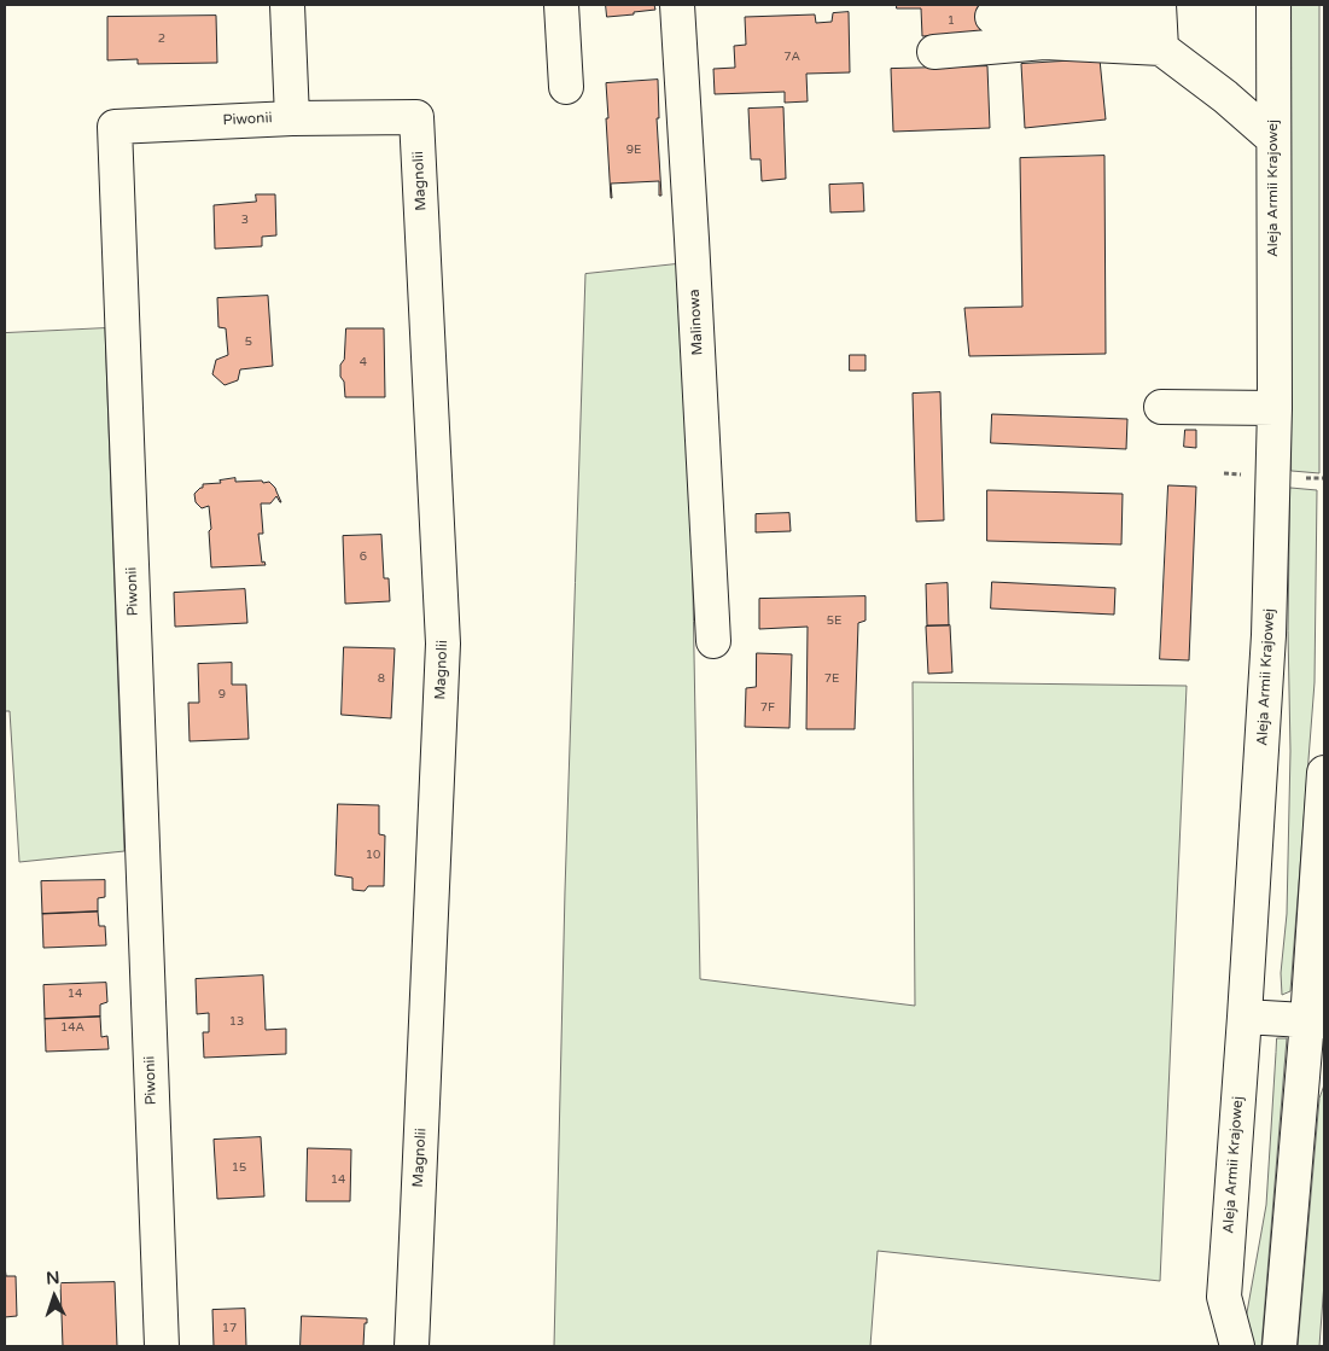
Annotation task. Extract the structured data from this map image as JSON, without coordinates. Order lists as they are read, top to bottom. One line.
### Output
{"streets":{"street":["Piwonii","Magnolii","Aleja Armii Krajowej","Malinowa"]},"crossings":[["Piwonii","Magnolii"]],"house_numbers":["1","2","7A","9E","3","5","4","6","5E","8","7E","9","7F","10","14","13","14A","15","14","17"],"north":"top"}
